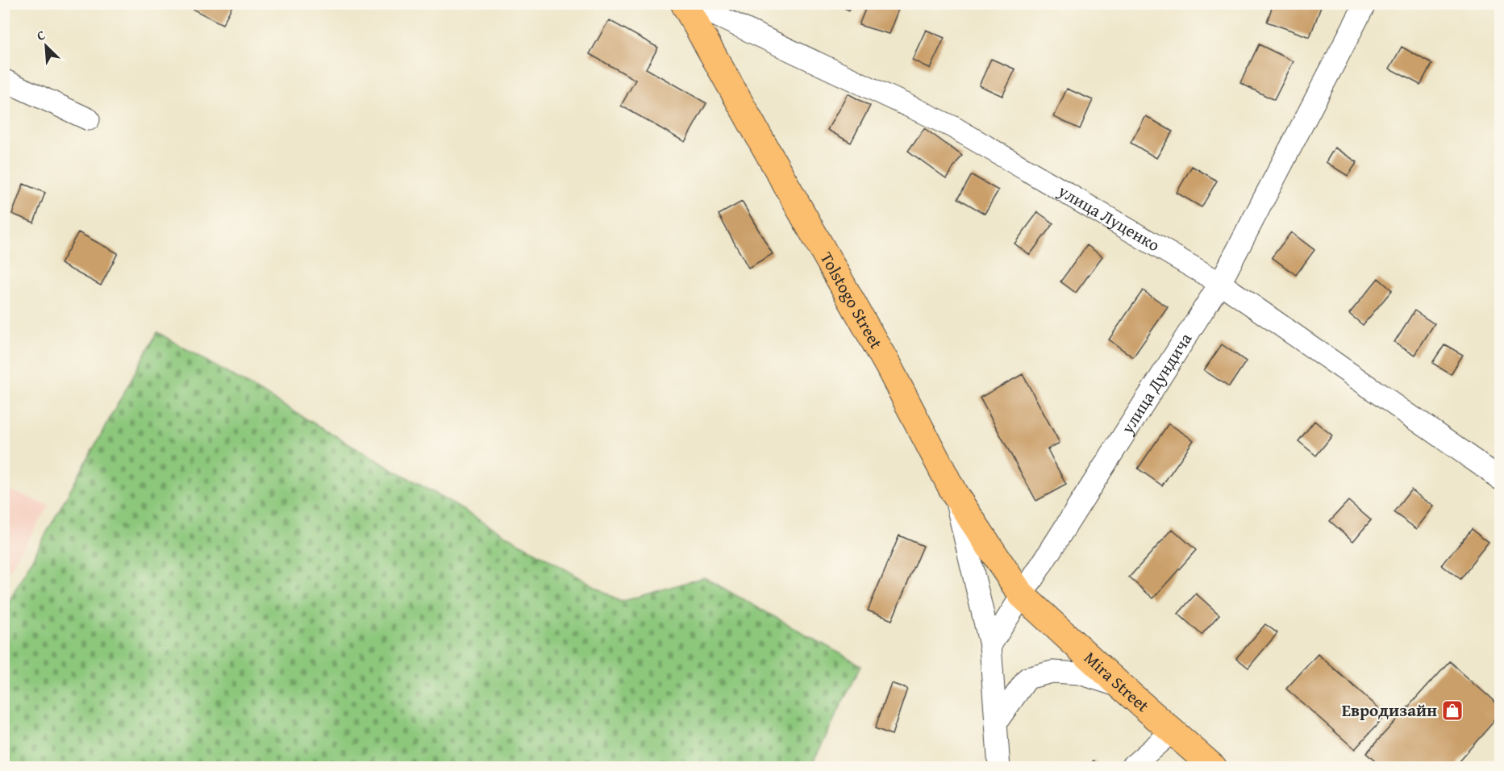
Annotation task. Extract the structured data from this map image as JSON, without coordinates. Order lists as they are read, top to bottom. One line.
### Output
{"streets":{"main road":["Tolstogo Street","Mira Street"],"street":["улица Луценко","улица Дундича"]},"crossings":[["улица Луценко","улица Дундича"],["Tolstogo Street","улица Дундича"],["Tolstogo Street","Mira Street"],["улица Дундича","Mira Street"]],"places":{"shop":["Евродизайн"]},"north":"top left"}
